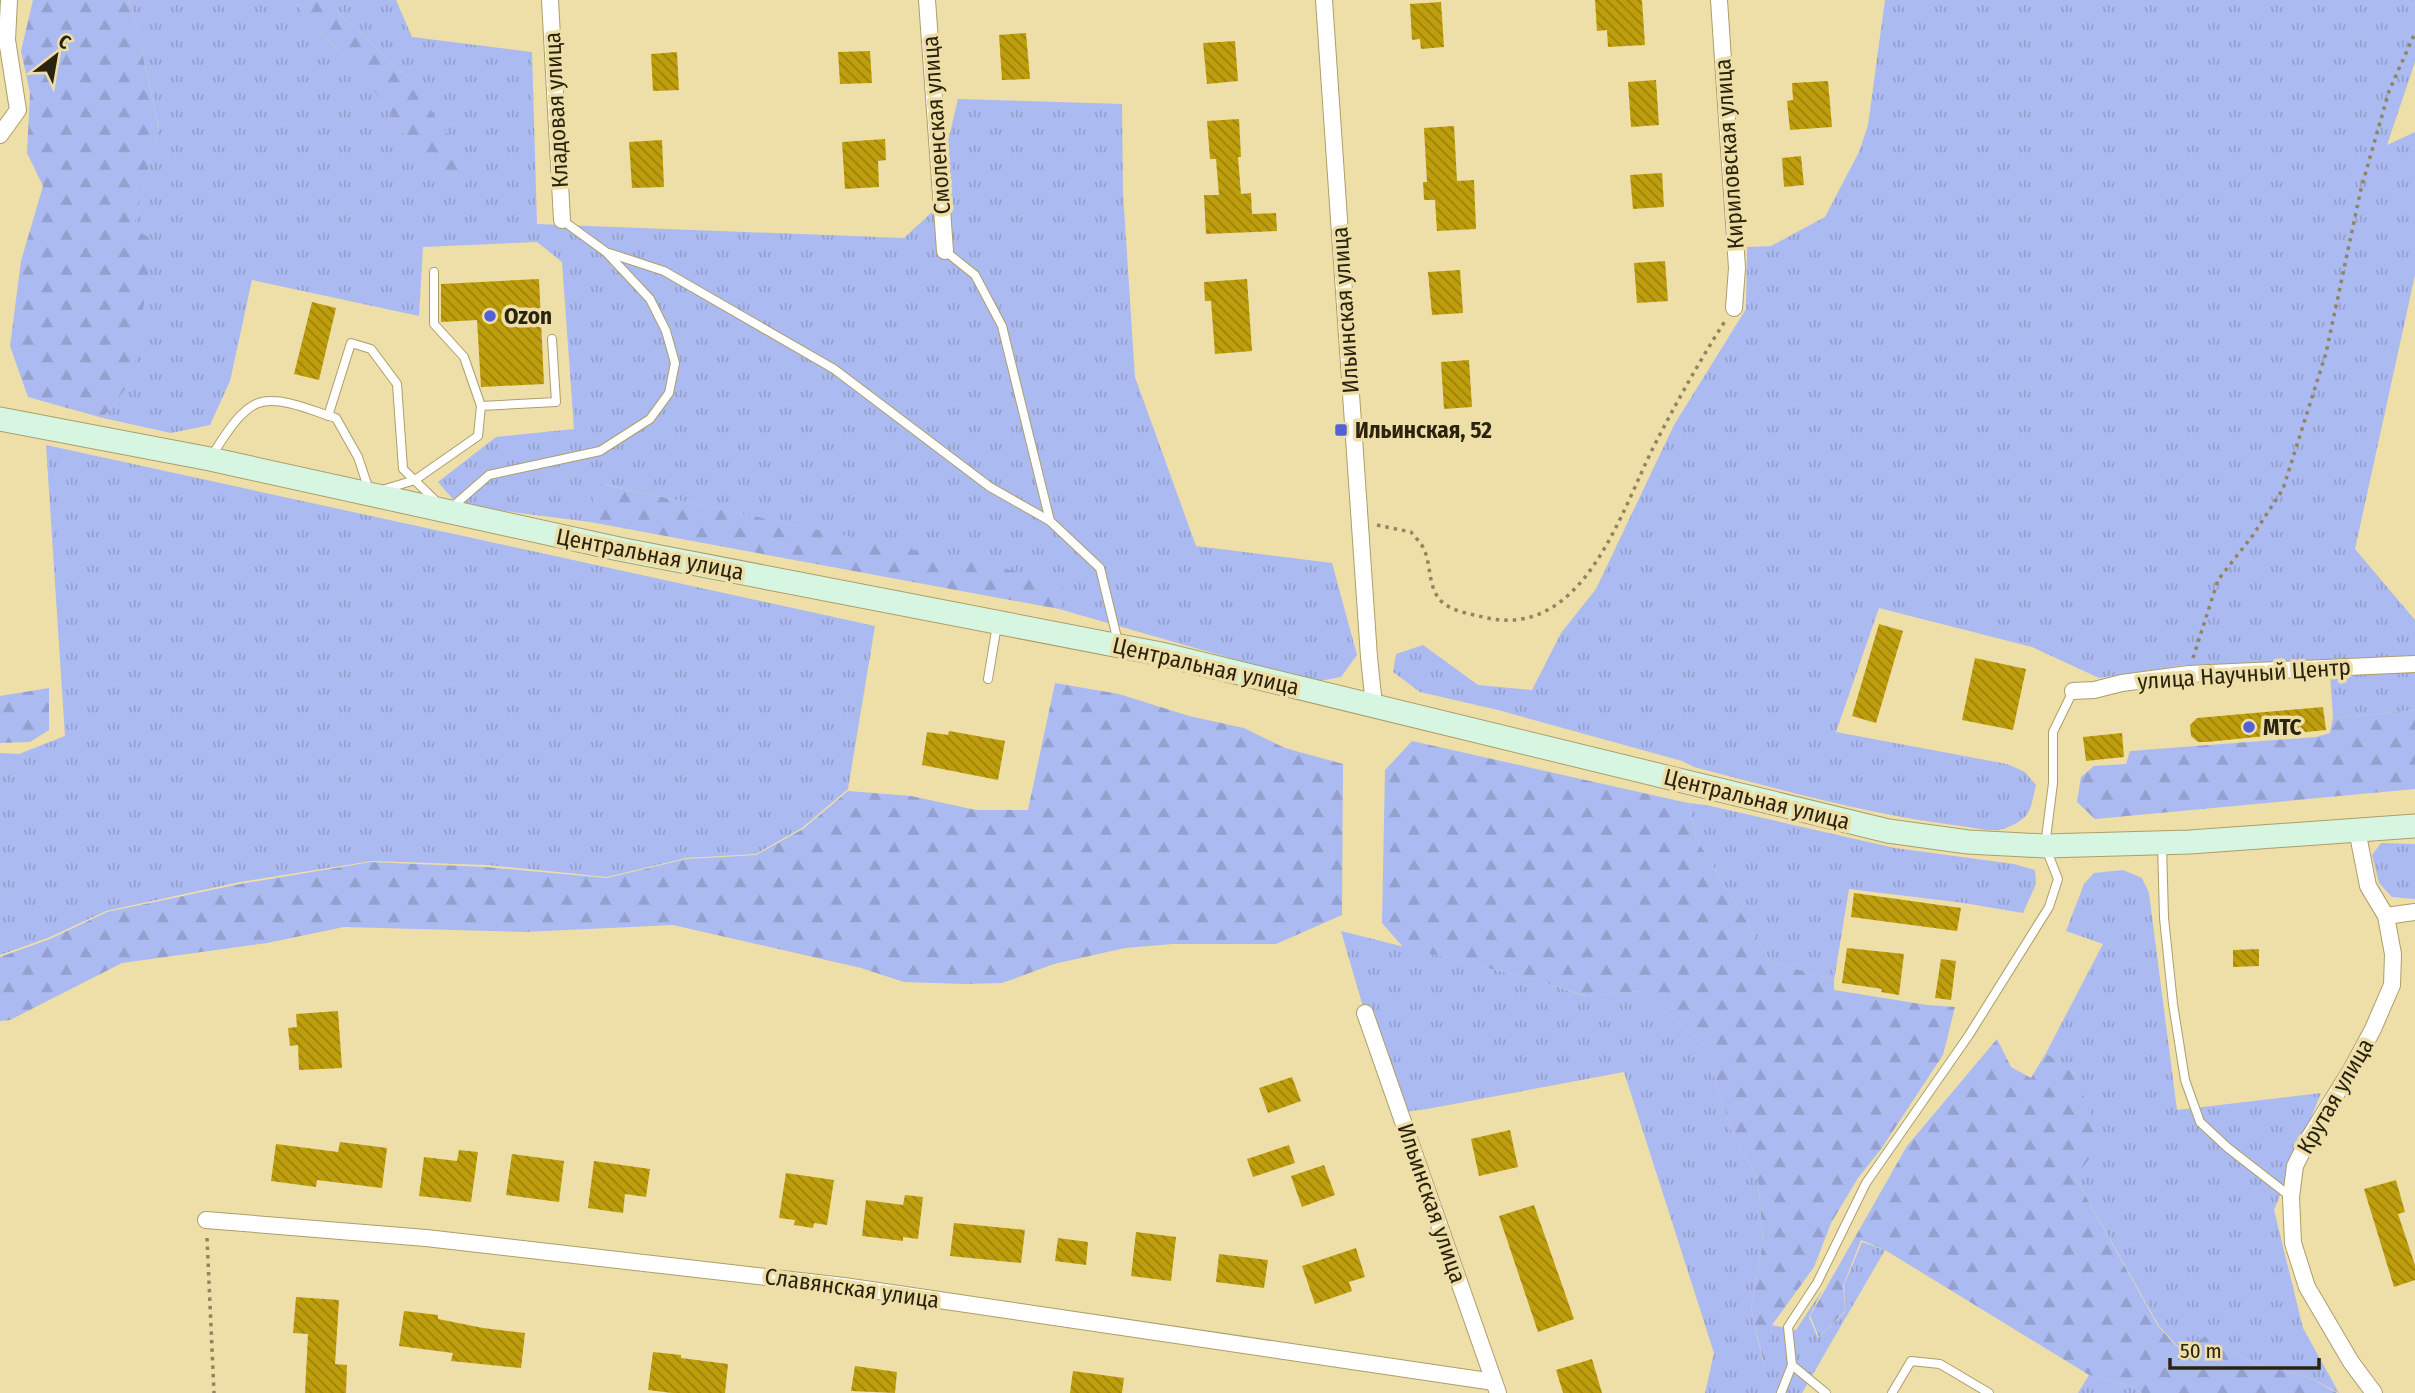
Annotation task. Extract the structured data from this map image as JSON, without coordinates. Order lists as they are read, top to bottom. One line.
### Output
{"streets":{"street":["Кладовая улица","Смоленская улица","Кириловская улица","Ильинская улица","Центральная улица","улица Научный Центр","Крутая улица","Славянская улица"]},"crossings":[["Ильинская улица","Центральная улица"],["Ильинская улица","Славянская улица"],["Центральная улица","Крутая улица"]],"places":{"other":["Ozon","МТС"],"transit":["Ильинская, 52"]},"scale_bar":"50 m","north":"top right"}
